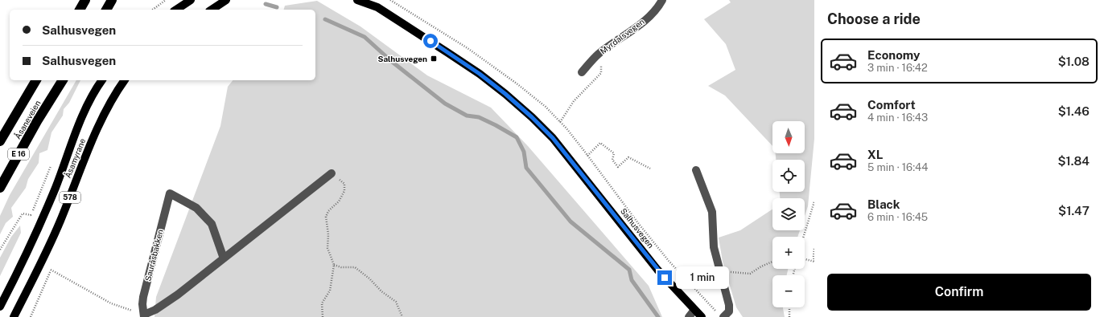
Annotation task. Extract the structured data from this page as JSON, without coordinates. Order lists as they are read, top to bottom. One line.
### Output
{"streets":{"highway":["Åsaneveien","E 16"],"main road":["Åsamyrane","578","Salhusvegen"],"street":["Myrdalsvegen","Sauråsbakken"]},"places":{"transit":["Salhusvegen"]},"north":"bottom","page":{"heading":"Choose a ride","banner":["Salhusvegen","Salhusvegen"],"list":[{"name":"Economy","note":"3 min · 16:42","value":"$1.08"},{"name":"Comfort","note":"4 min · 16:43","value":"$1.46"},{"name":"XL","note":"5 min · 16:44","value":"$1.84"},{"name":"Black","note":"6 min · 16:45","value":"$1.47"}],"map_buttons":["+","−"],"bubble":"1 min","buttons":"Confirm"}}
